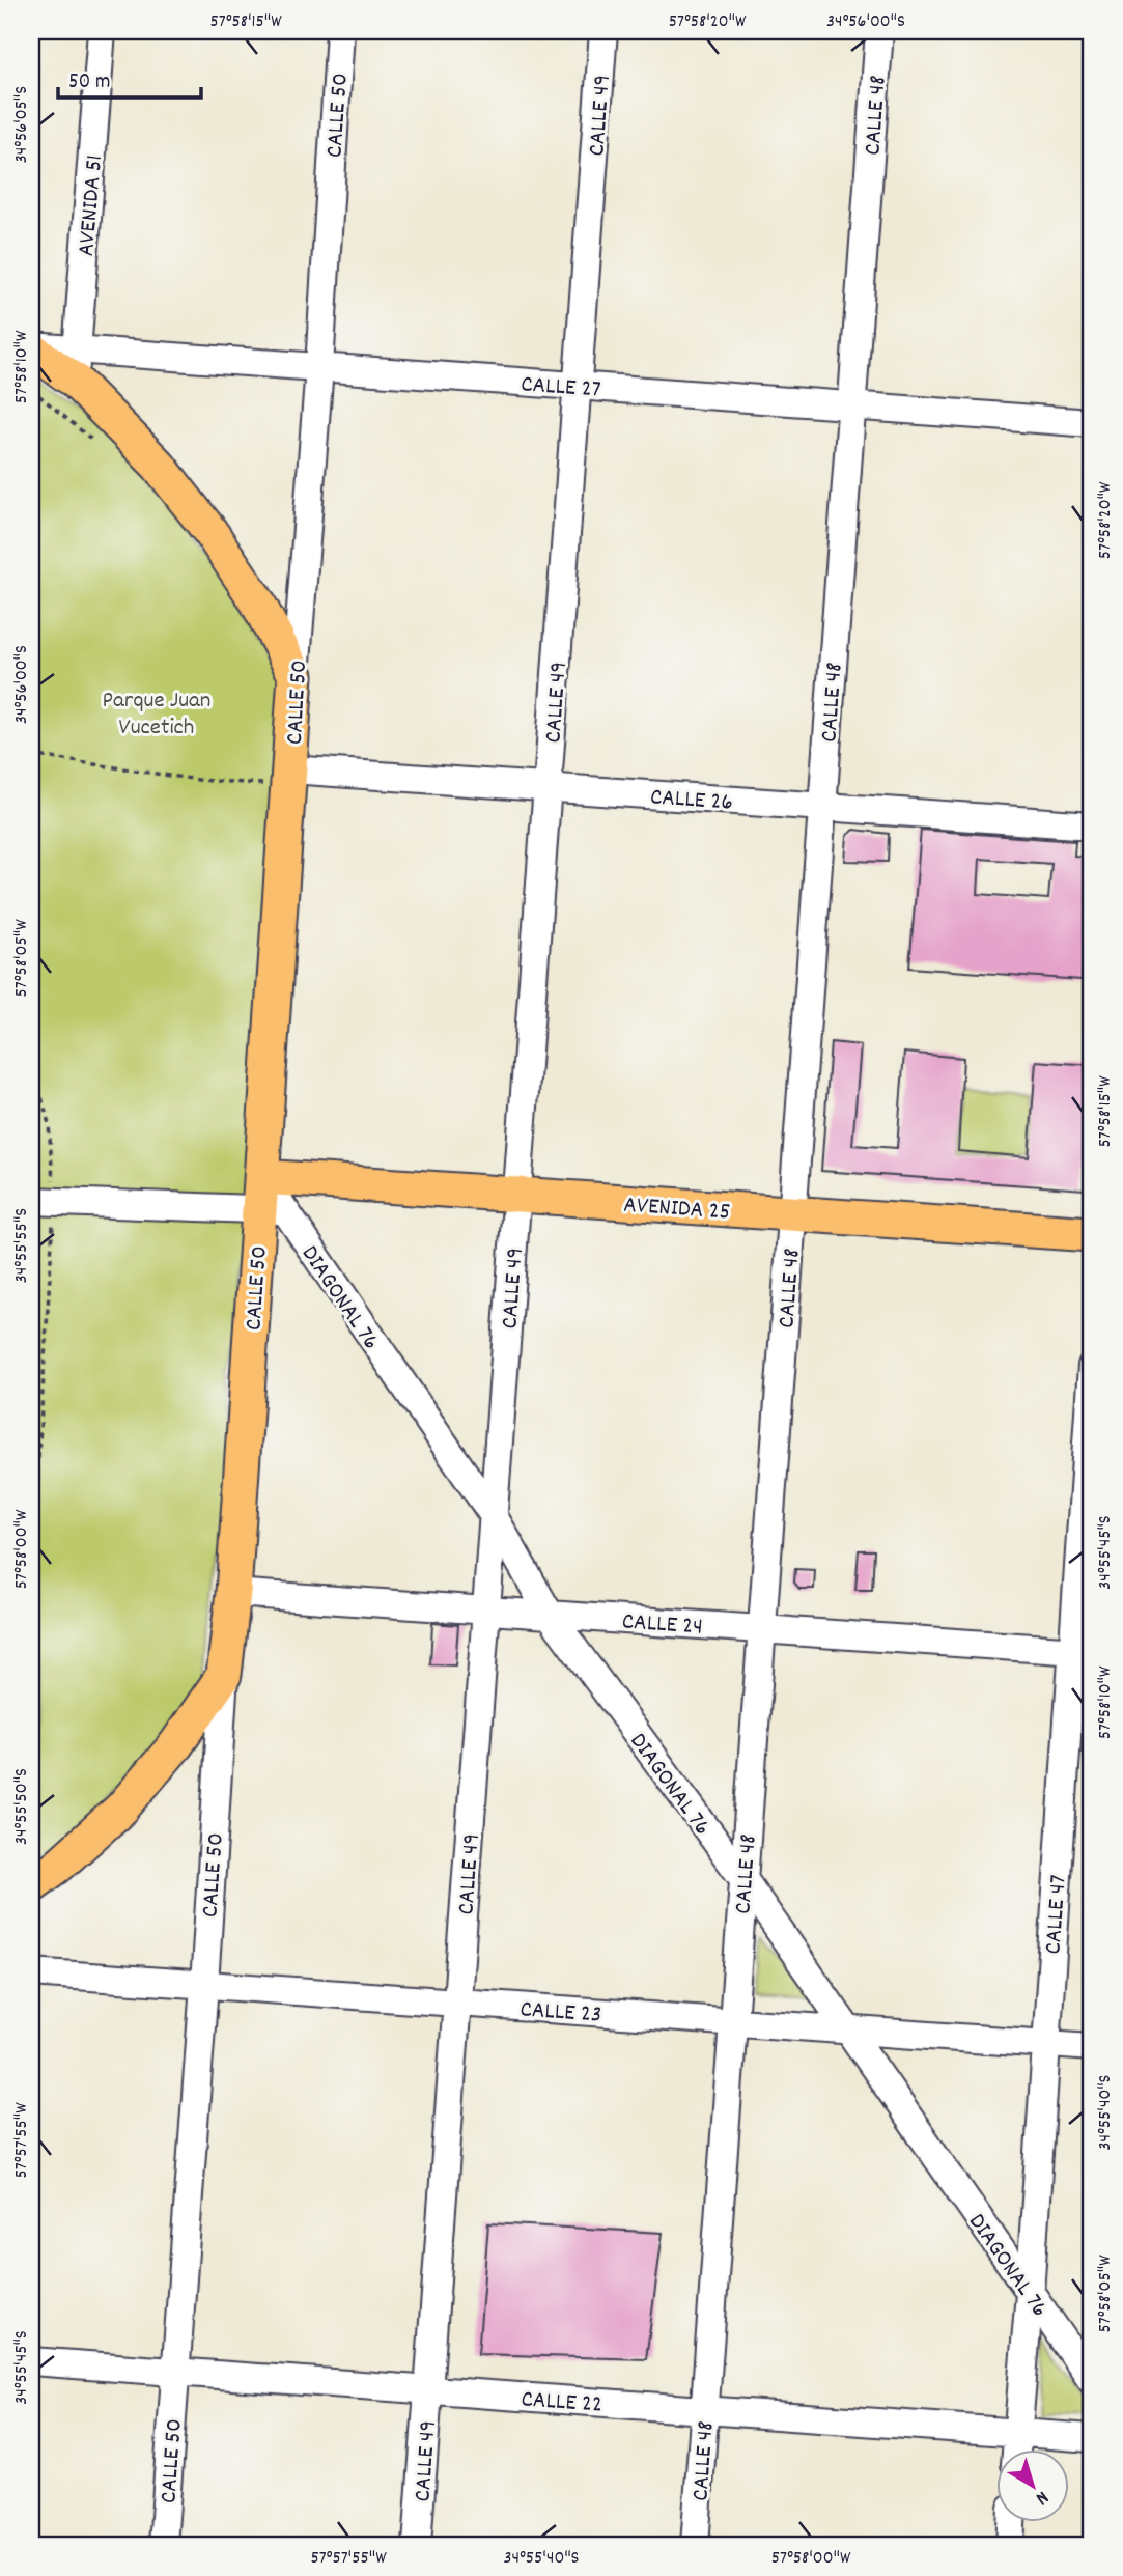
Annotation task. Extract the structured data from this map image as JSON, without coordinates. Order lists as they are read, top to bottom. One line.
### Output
{"streets":{"main road":["CALLE 50","AVENIDA 25"],"street":["CALLE 49","CALLE 48","AVENIDA 51","CALLE 27","CALLE 26","DIAGONAL 76","CALLE 24","CALLE 47","CALLE 23","CALLE 22"]},"crossings":[["CALLE 50","CALLE 27"],["CALLE 50","CALLE 26"],["CALLE 50","AVENIDA 25"],["CALLE 50","DIAGONAL 76"],["CALLE 50","CALLE 24"],["CALLE 50","CALLE 23"],["CALLE 50","CALLE 22"],["CALLE 49","CALLE 27"],["CALLE 49","CALLE 26"],["CALLE 49","AVENIDA 25"],["CALLE 49","DIAGONAL 76"],["CALLE 49","CALLE 24"],["CALLE 49","CALLE 23"],["CALLE 49","CALLE 22"],["CALLE 48","CALLE 27"],["CALLE 48","CALLE 26"],["CALLE 48","AVENIDA 25"],["CALLE 48","DIAGONAL 76"],["CALLE 48","CALLE 24"],["CALLE 48","CALLE 23"],["CALLE 48","CALLE 22"],["AVENIDA 51","CALLE 27"],["AVENIDA 25","DIAGONAL 76"],["DIAGONAL 76","CALLE 24"],["DIAGONAL 76","CALLE 47"],["DIAGONAL 76","CALLE 23"],["CALLE 24","CALLE 47"],["CALLE 47","CALLE 23"],["CALLE 47","CALLE 22"]],"parks":["Parque Juan Vucetich"],"scale_bar":"50 m","north":"bottom right","coordinates":["57°58'15\"W","57°58'20\"W","34°56'00\"S","34°56'05\"S","57°58'10\"W","57°58'05\"W","34°55'55\"S","57°58'00\"W","34°55'45\"S","34°55'50\"S","34°55'40\"S","57°57'55\"W"]}
